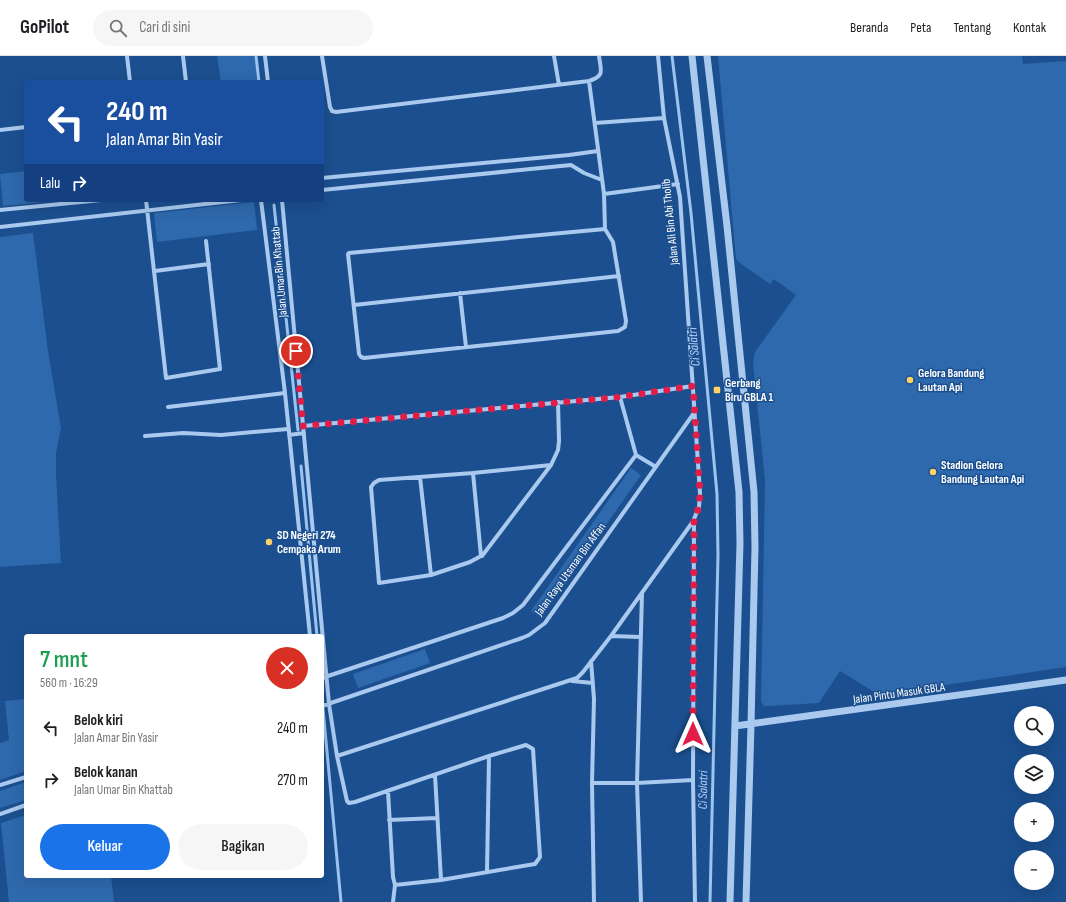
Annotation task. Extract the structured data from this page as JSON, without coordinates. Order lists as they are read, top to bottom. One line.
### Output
{"streets":{"street":["Jalan Ali Bin Abi Tholib","Jalan Umar Bin Khattab","Jalan Raya Utsman Bin Affan","Jalan Pintu Masuk GBLA"]},"crossings":[["Jalan Ali Bin Abi Tholib","Jalan Raya Utsman Bin Affan"],["Jalan Umar Bin Khattab","Jalan Raya Utsman Bin Affan"]],"water":["Ci Salatri"],"places":{"other":["Gelora Bandung Lautan Api","Stadion Gelora Bandung Lautan Api","SD Negeri 274 Cempaka Arum"],"transit":["Gerbang Biru GBLA 1"]},"page":{"header":"GoPilot","search":"Cari di sini","nav":["Beranda","Peta","Tentang","Kontak"],"turn":["240 m","Jalan Amar Bin Yasir"],"then":"Lalu","heading":["7 mnt","560 m · 16:29"],"list":[{"name":"Belok kiri","note":"Jalan Amar Bin Yasir","value":"240 m"},{"name":"Belok kanan","note":"Jalan Umar Bin Khattab","value":"270 m"}],"map_buttons":["+","−"],"buttons":["Keluar","Bagikan"]}}
